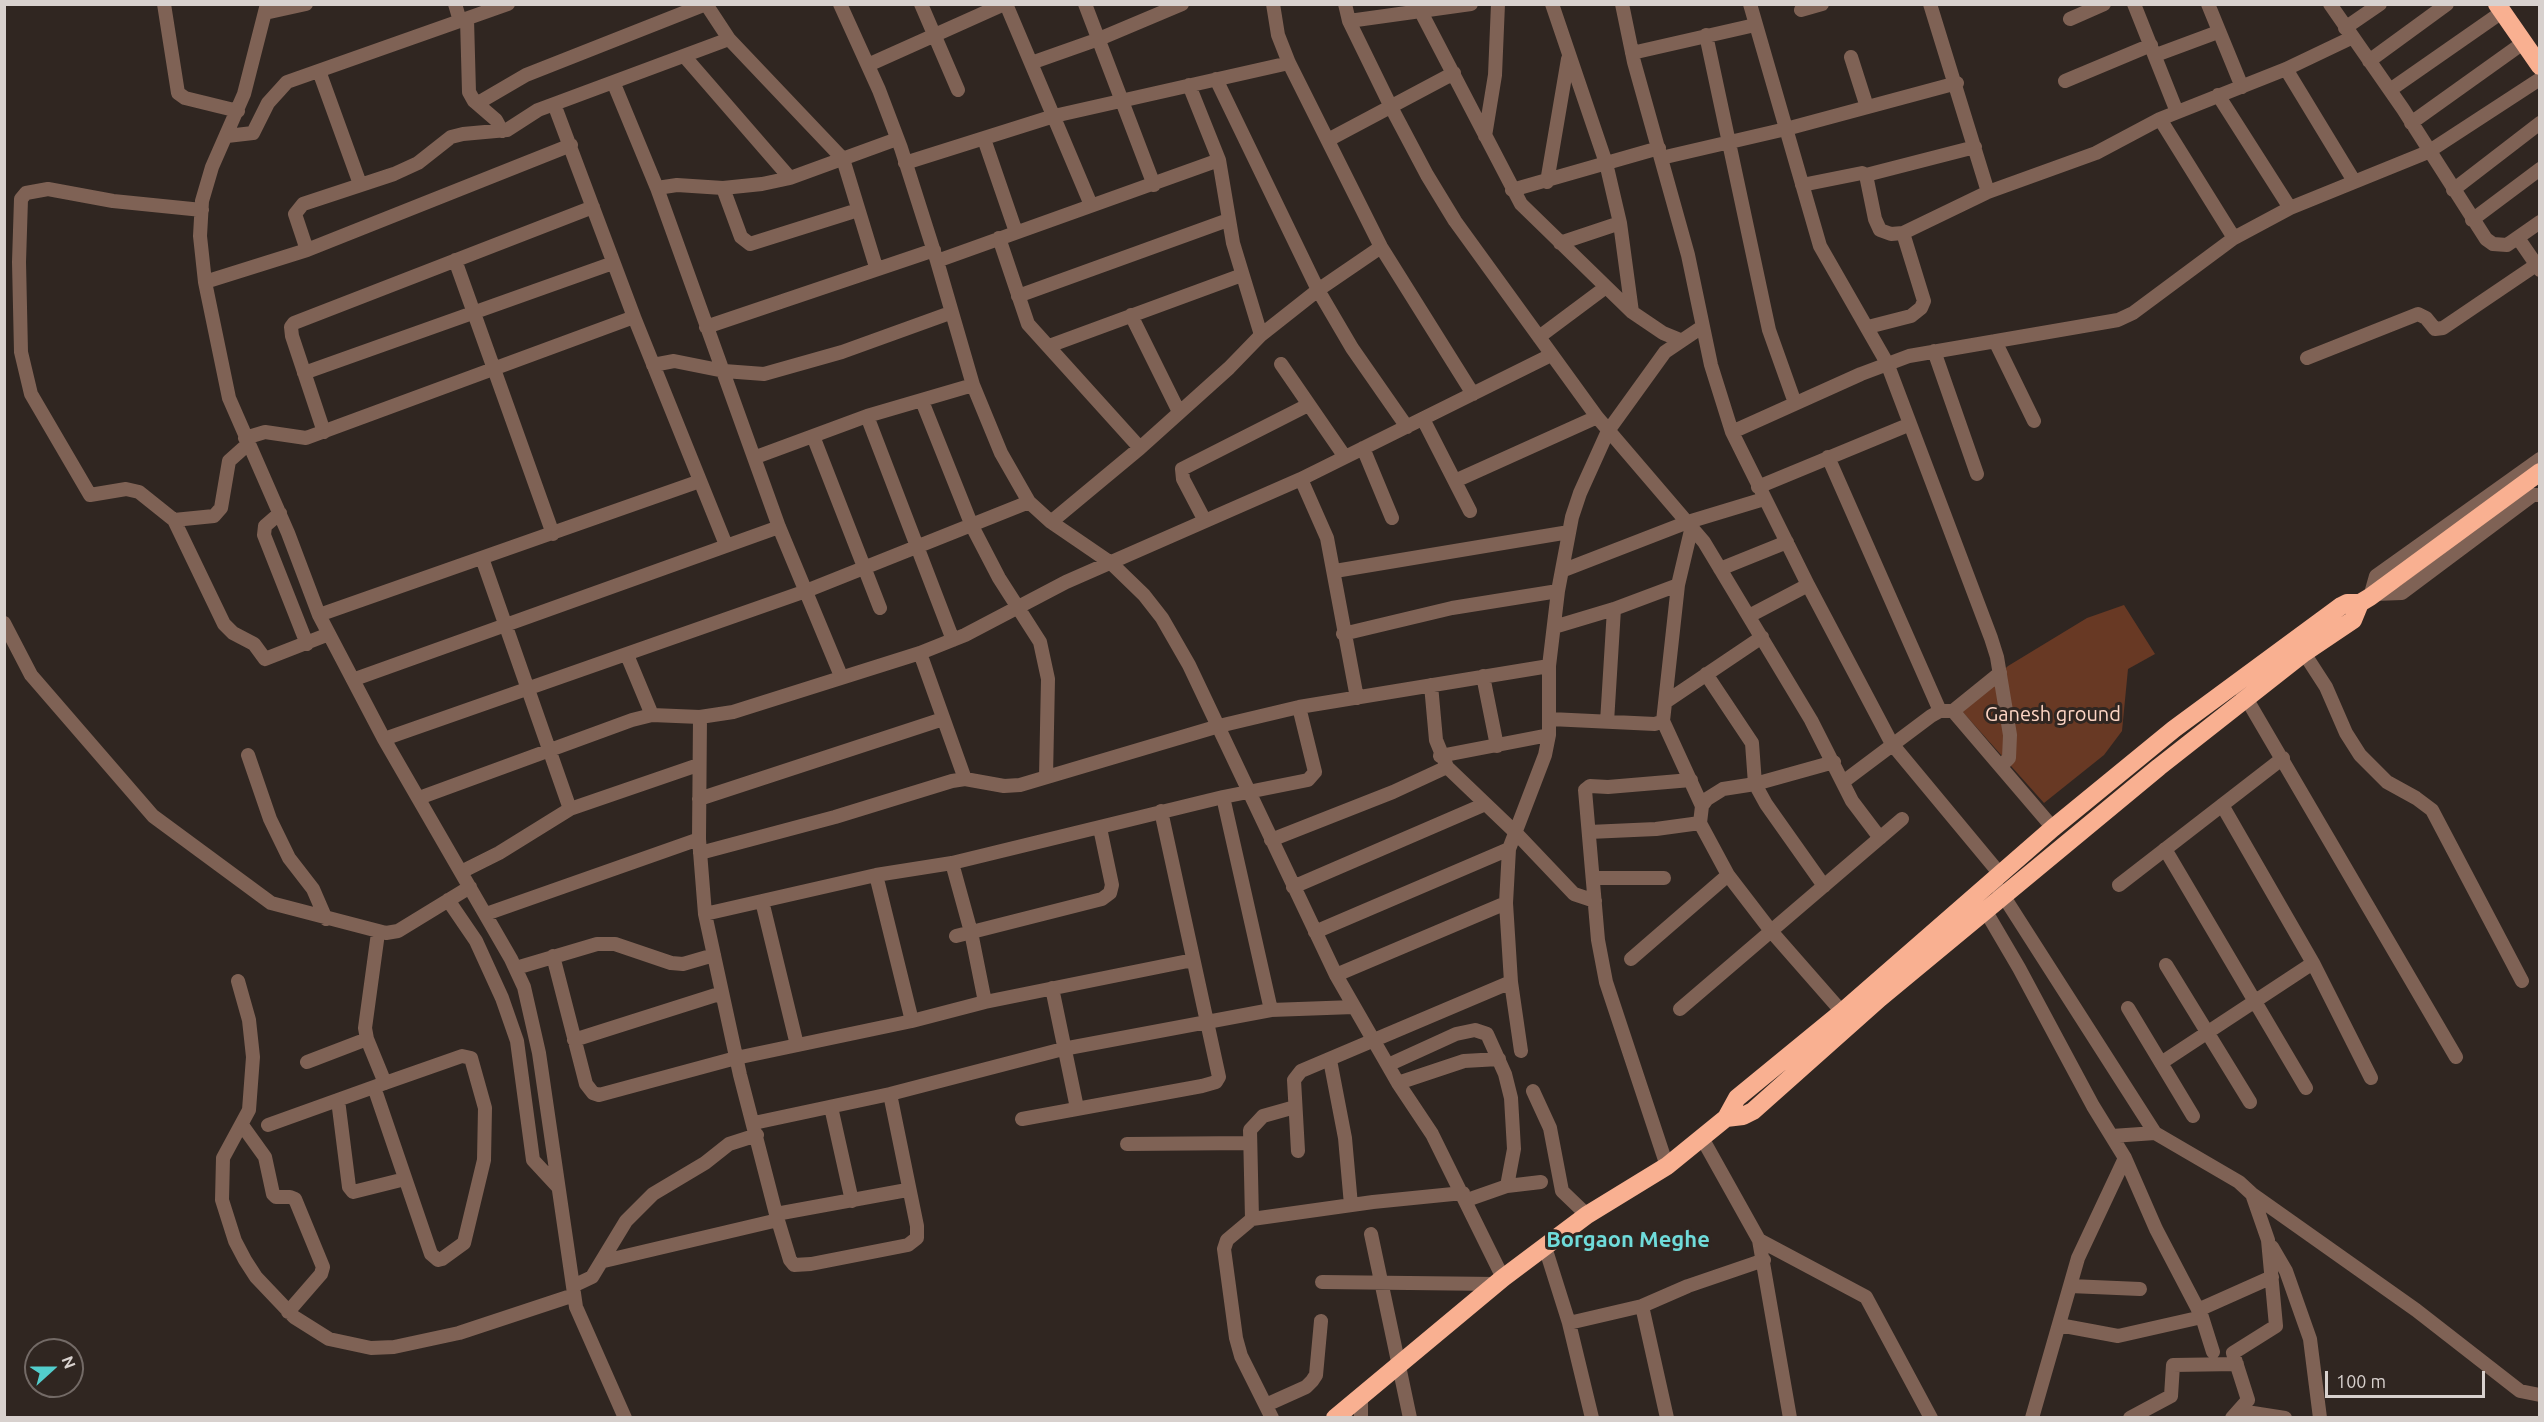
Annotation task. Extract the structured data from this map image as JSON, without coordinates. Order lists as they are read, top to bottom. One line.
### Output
{"districts":["Borgaon Meghe"],"parks":["Ganesh ground"],"scale_bar":"100 m","north":"right"}
